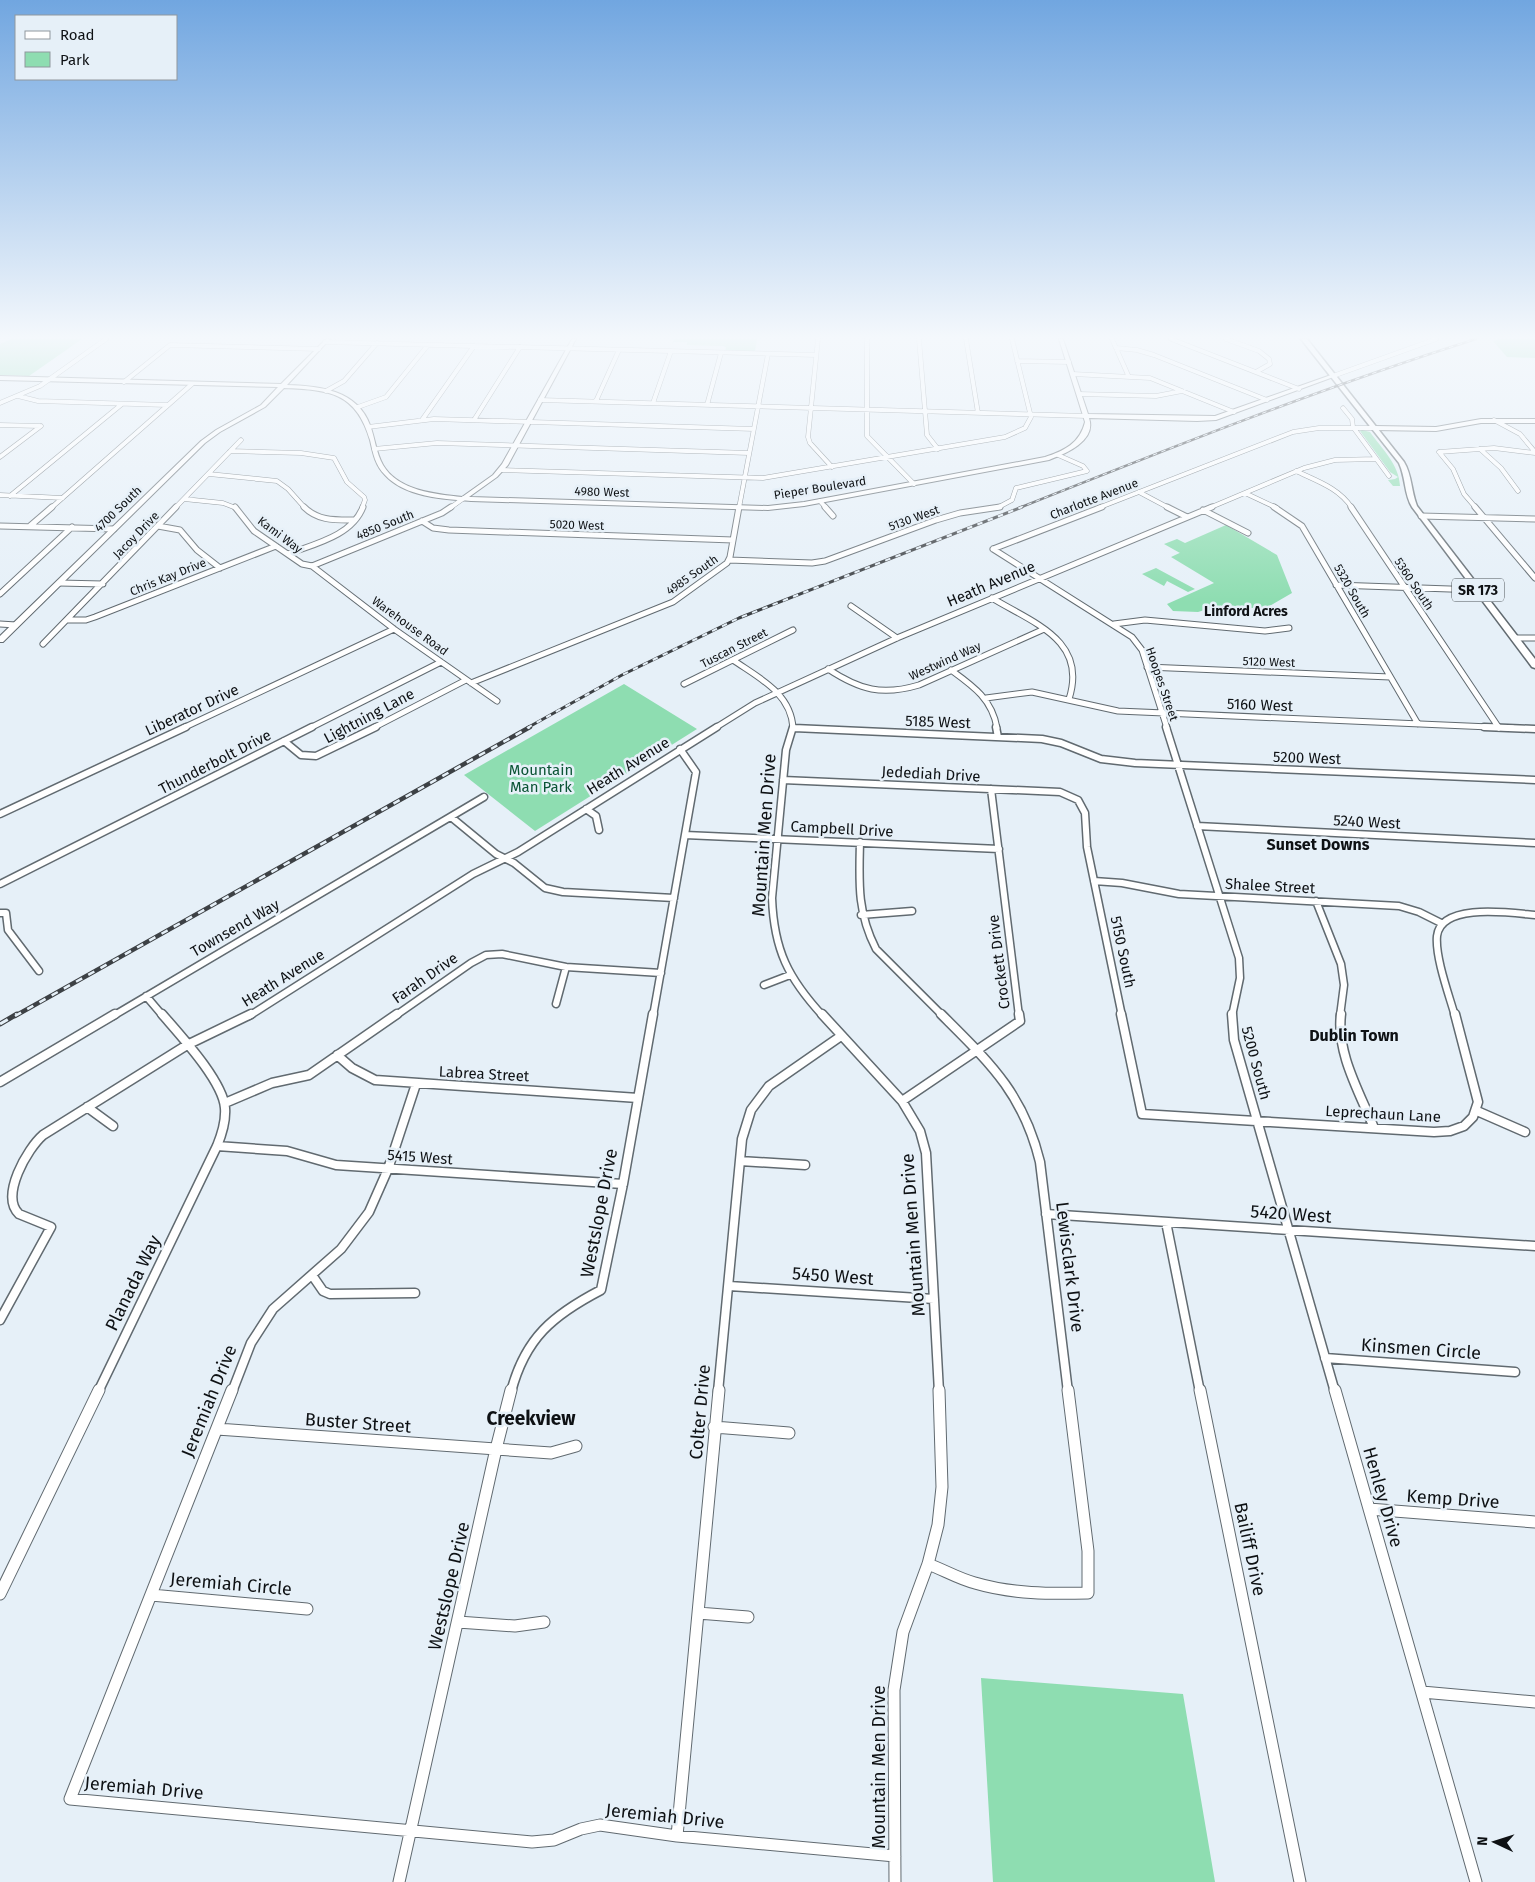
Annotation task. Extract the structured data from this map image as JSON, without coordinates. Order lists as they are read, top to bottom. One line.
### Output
{"streets":{"main road":["SR 173"],"street":["Pieper Boulevard","4980 West","Charlotte Avenue","4700 South","5130 West","4850 South","5020 West","Jacoy Drive","Kami Way","4985 South","Chris Kay Drive","Heath Avenue","5360 South","5320 South","Warehouse Road","Tuscan Street","Westwind Way","5120 West","Hoopes Street","5160 West","Liberator Drive","Lightning Lane","5185 West","5200 West","Thunderbolt Drive","Jedediah Drive","5240 West","Campbell Drive","Mountain Men Drive","Shalee Street","Townsend Way","5150 South","Crockett Drive","Farah Drive","5200 South","Labrea Street","Leprechaun Lane","5415 West","Westslope Drive","5420 West","Lewisclark Drive","5450 West","Planada Way","Kinsmen Circle","Jeremiah Drive","Colter Drive","Buster Street","Henley Drive","Kemp Drive","Bailiff Drive","Jeremiah Circle"]},"crossings":[["Pieper Boulevard","4980 West"],["Pieper Boulevard","5130 West"],["Pieper Boulevard","4985 South"],["4980 West","4850 South"],["4980 West","4985 South"],["Charlotte Avenue","SR 173"],["Charlotte Avenue","Hoopes Street"],["5130 West","4985 South"],["4850 South","5020 West"],["4850 South","Kami Way"],["4850 South","Warehouse Road"],["5020 West","4985 South"],["Jacoy Drive","Kami Way"],["Jacoy Drive","Chris Kay Drive"],["Kami Way","Chris Kay Drive"],["Kami Way","Warehouse Road"],["4985 South","Warehouse Road"],["4985 South","Lightning Lane"],["Heath Avenue","5360 South"],["Heath Avenue","5320 South"],["Heath Avenue","Westwind Way"],["Heath Avenue","Hoopes Street"],["Heath Avenue","Westslope Drive"],["5360 South","5160 West"],["5320 South","5120 West"],["5320 South","5160 West"],["Warehouse Road","Liberator Drive"],["Warehouse Road","Lightning Lane"],["Warehouse Road","Thunderbolt Drive"],["5120 West","Hoopes Street"],["Hoopes Street","5160 West"],["Hoopes Street","5200 West"],["Hoopes Street","5240 West"],["Hoopes Street","Shalee Street"],["Hoopes Street","5200 South"],["Lightning Lane","Thunderbolt Drive"],["5185 West","5200 West"],["5185 West","Mountain Men Drive"],["Jedediah Drive","Mountain Men Drive"],["Jedediah Drive","5150 South"],["Jedediah Drive","Crockett Drive"],["Campbell Drive","Mountain Men Drive"],["Campbell Drive","Crockett Drive"],["Campbell Drive","Westslope Drive"],["Campbell Drive","Lewisclark Drive"],["Mountain Men Drive","Crockett Drive"],["Mountain Men Drive","Lewisclark Drive"],["Mountain Men Drive","5450 West"],["Mountain Men Drive","Jeremiah Drive"],["Mountain Men Drive","Colter Drive"],["Shalee Street","5150 South"],["Shalee Street","5200 South"],["5150 South","Leprechaun Lane"],["Crockett Drive","Lewisclark Drive"],["Farah Drive","Labrea Street"],["Farah Drive","Westslope Drive"],["Farah Drive","Planada Way"],["5200 South","Leprechaun Lane"],["5200 South","Henley Drive"],["Labrea Street","Westslope Drive"],["Labrea Street","Jeremiah Drive"],["Leprechaun Lane","Henley Drive"],["5415 West","Westslope Drive"],["5415 West","Planada Way"],["5415 West","Jeremiah Drive"],["Westslope Drive","Jeremiah Drive"],["Westslope Drive","Buster Street"],["5420 West","Lewisclark Drive"],["5420 West","Henley Drive"],["5420 West","Bailiff Drive"],["5450 West","Colter Drive"],["Kinsmen Circle","Henley Drive"],["Jeremiah Drive","Colter Drive"],["Jeremiah Drive","Buster Street"],["Jeremiah Drive","Jeremiah Circle"],["Henley Drive","Kemp Drive"]],"districts":["Linford Acres","Sunset Downs","Dublin Town","Creekview"],"parks":["Mountain Man Park"],"legend":["Road","Park"],"north":"left"}
